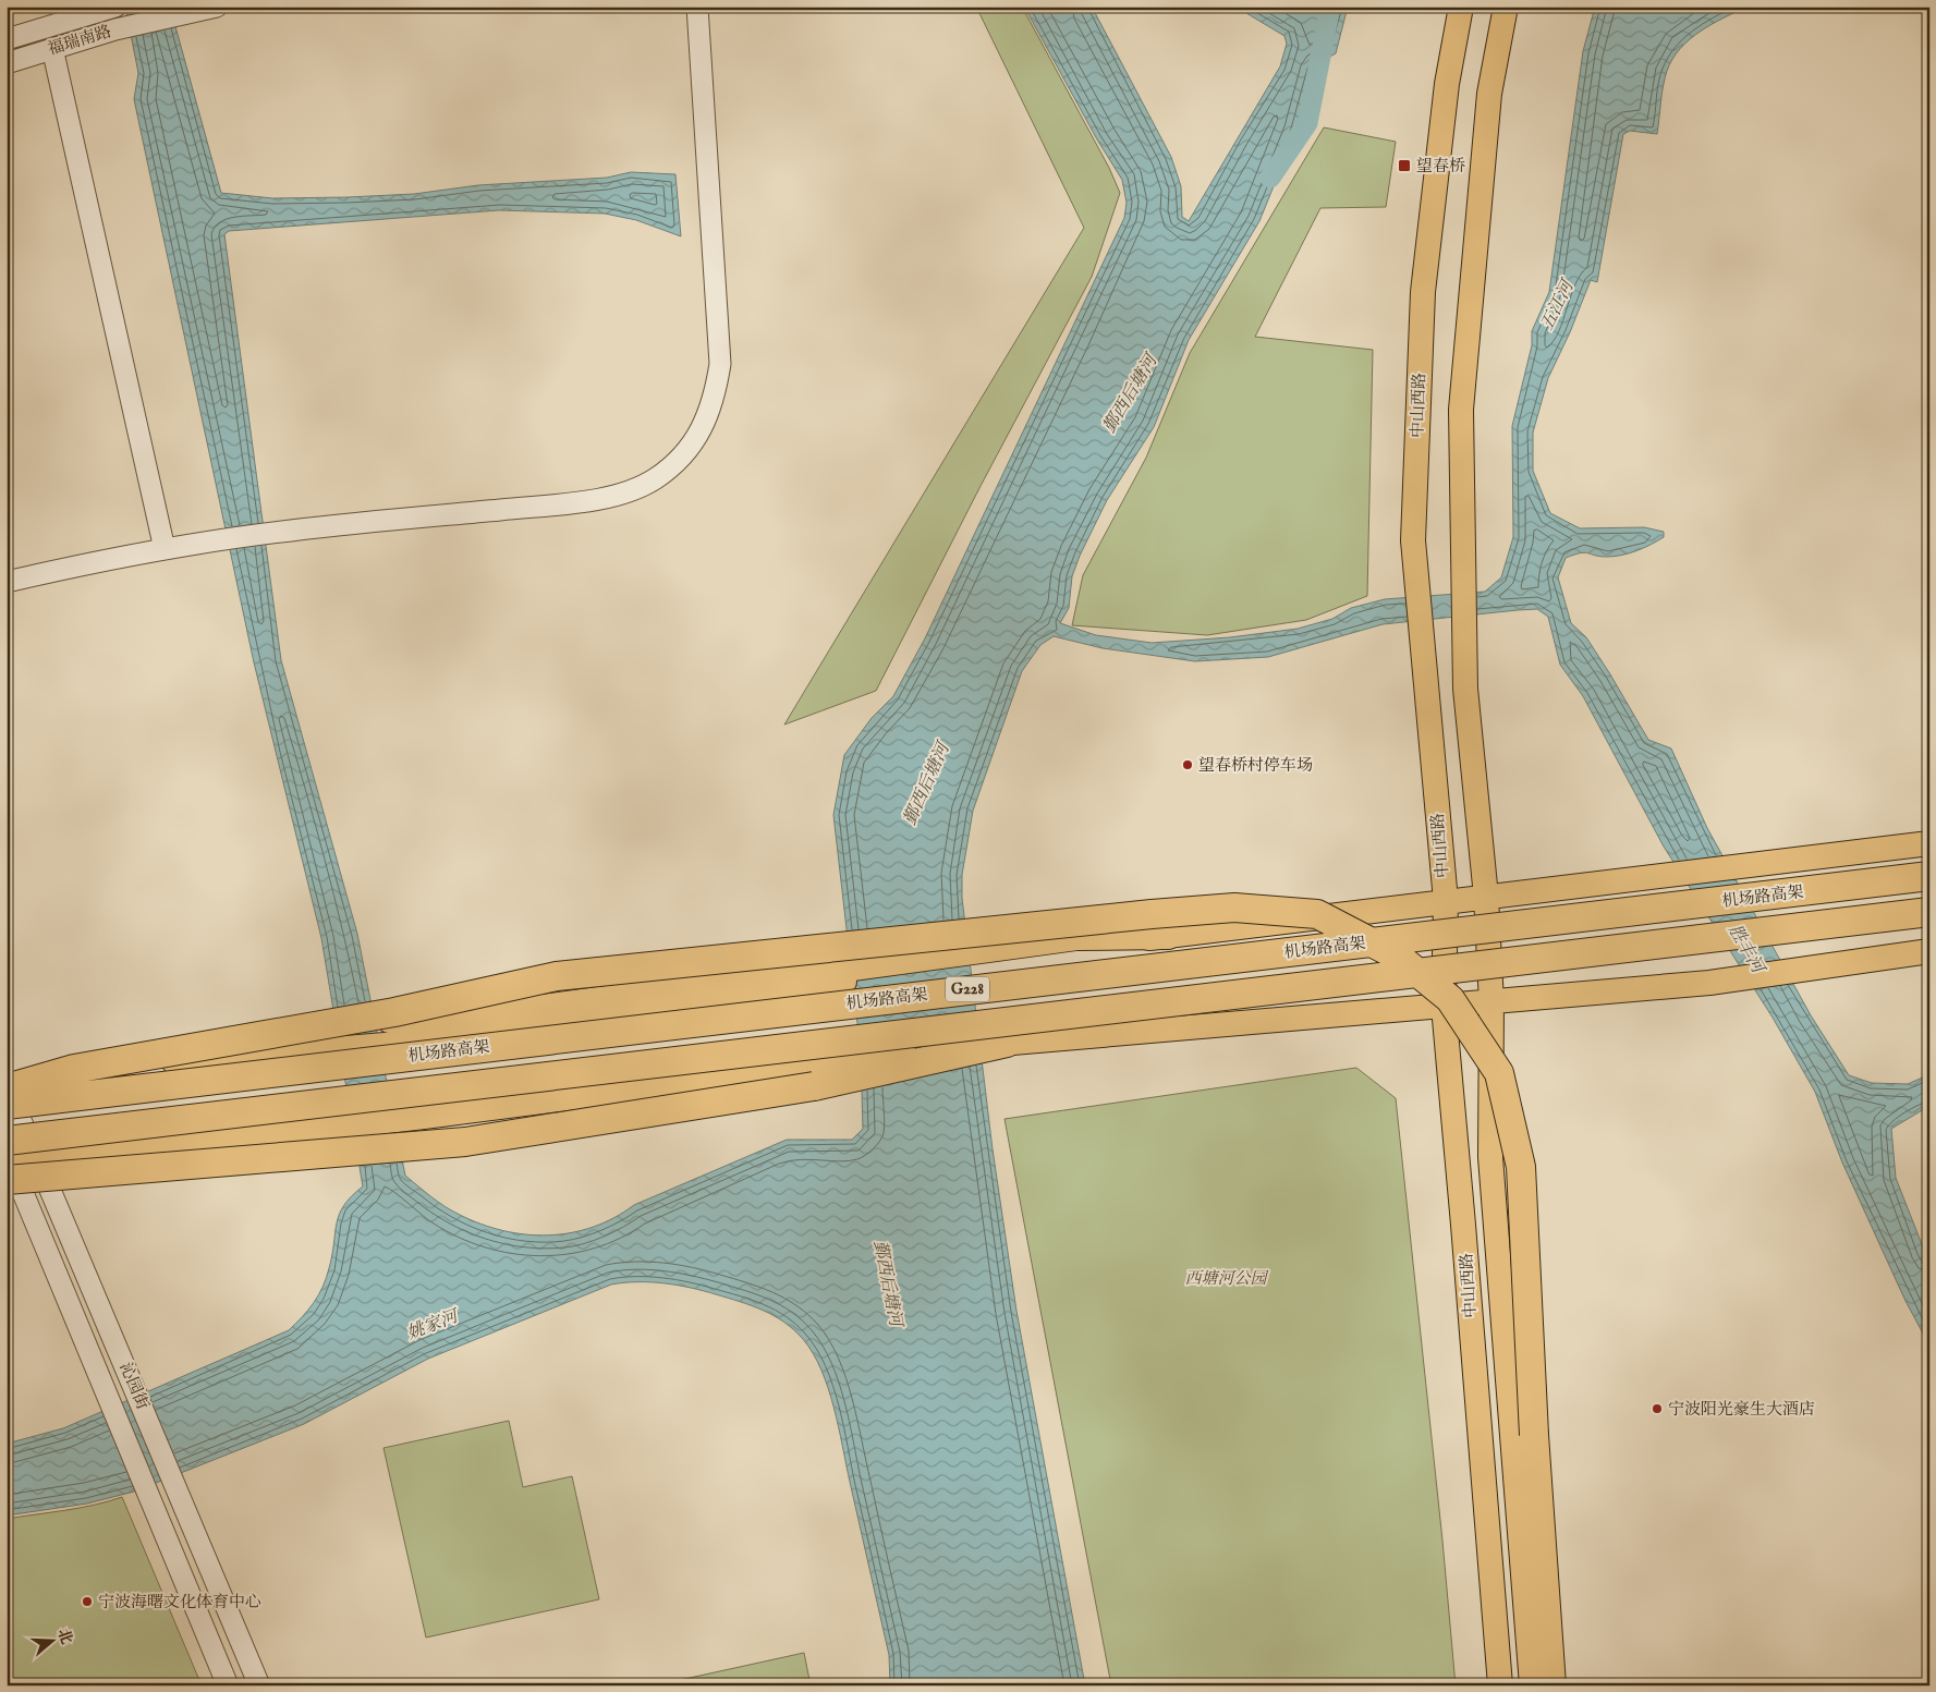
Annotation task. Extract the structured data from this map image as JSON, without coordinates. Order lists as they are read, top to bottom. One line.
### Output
{"streets":{"highway":["机场路高架","G228"],"main road":["中山西路"],"street":["福瑞南路","沁园街"]},"crossings":[["G228","沁园街"]],"water":["五江河","鄞西后塘河","胜丰河","姚家河"],"parks":["西塘河公园"],"places":{"transit":["望春桥"],"other":["望春桥村停车场","宁波阳光豪生大酒店","宁波海曙文化体育中心"]},"north":"right"}
